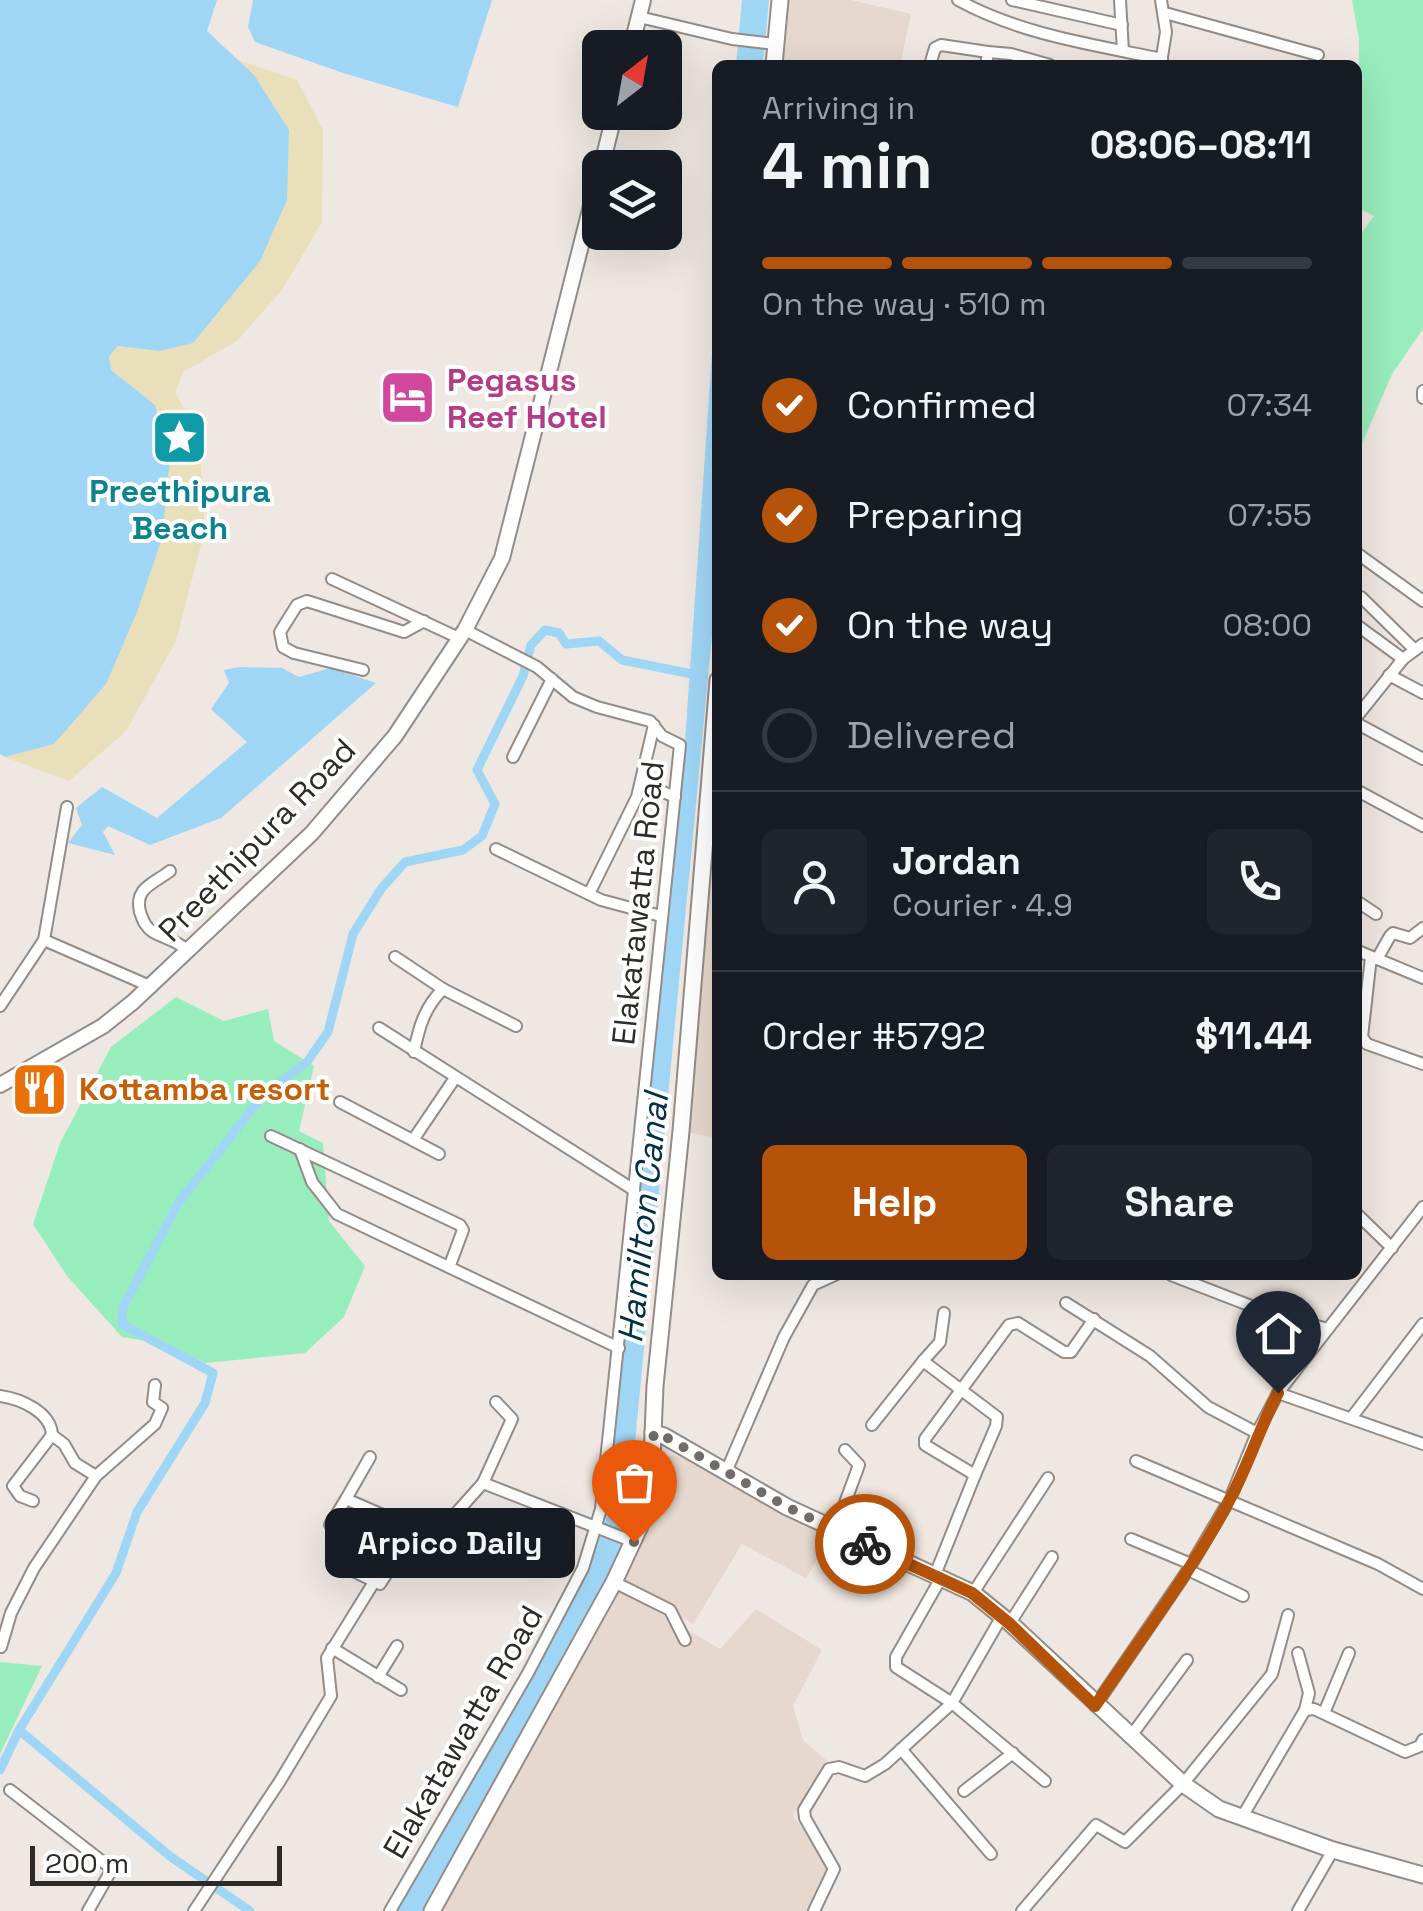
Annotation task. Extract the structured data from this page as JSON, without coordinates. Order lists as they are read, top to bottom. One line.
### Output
{"streets":{"street":["Preethipura Road","Elakatawatta Road"]},"water":["Hamilton Canal"],"places":{"hotel":["Pegasus Reef Hotel"],"place":["Preethipura Beach"],"restaurant":["Kottamba resort"],"other":["Arpico Daily"]},"scale_bar":"200 m","north":"top right","page":{"heading":["4 min","Arriving in","08:06–08:11"],"panel":["Jordan","Courier · 4.9","Order #5792","$11.44"],"bar":"On the way · 510 m","list":[["Confirmed","07:34"],["Preparing","07:55"],["On the way","08:00"],"Delivered"],"buttons":["Help","Share"],"bubble":"Arpico Daily","scale":"200 m"}}
